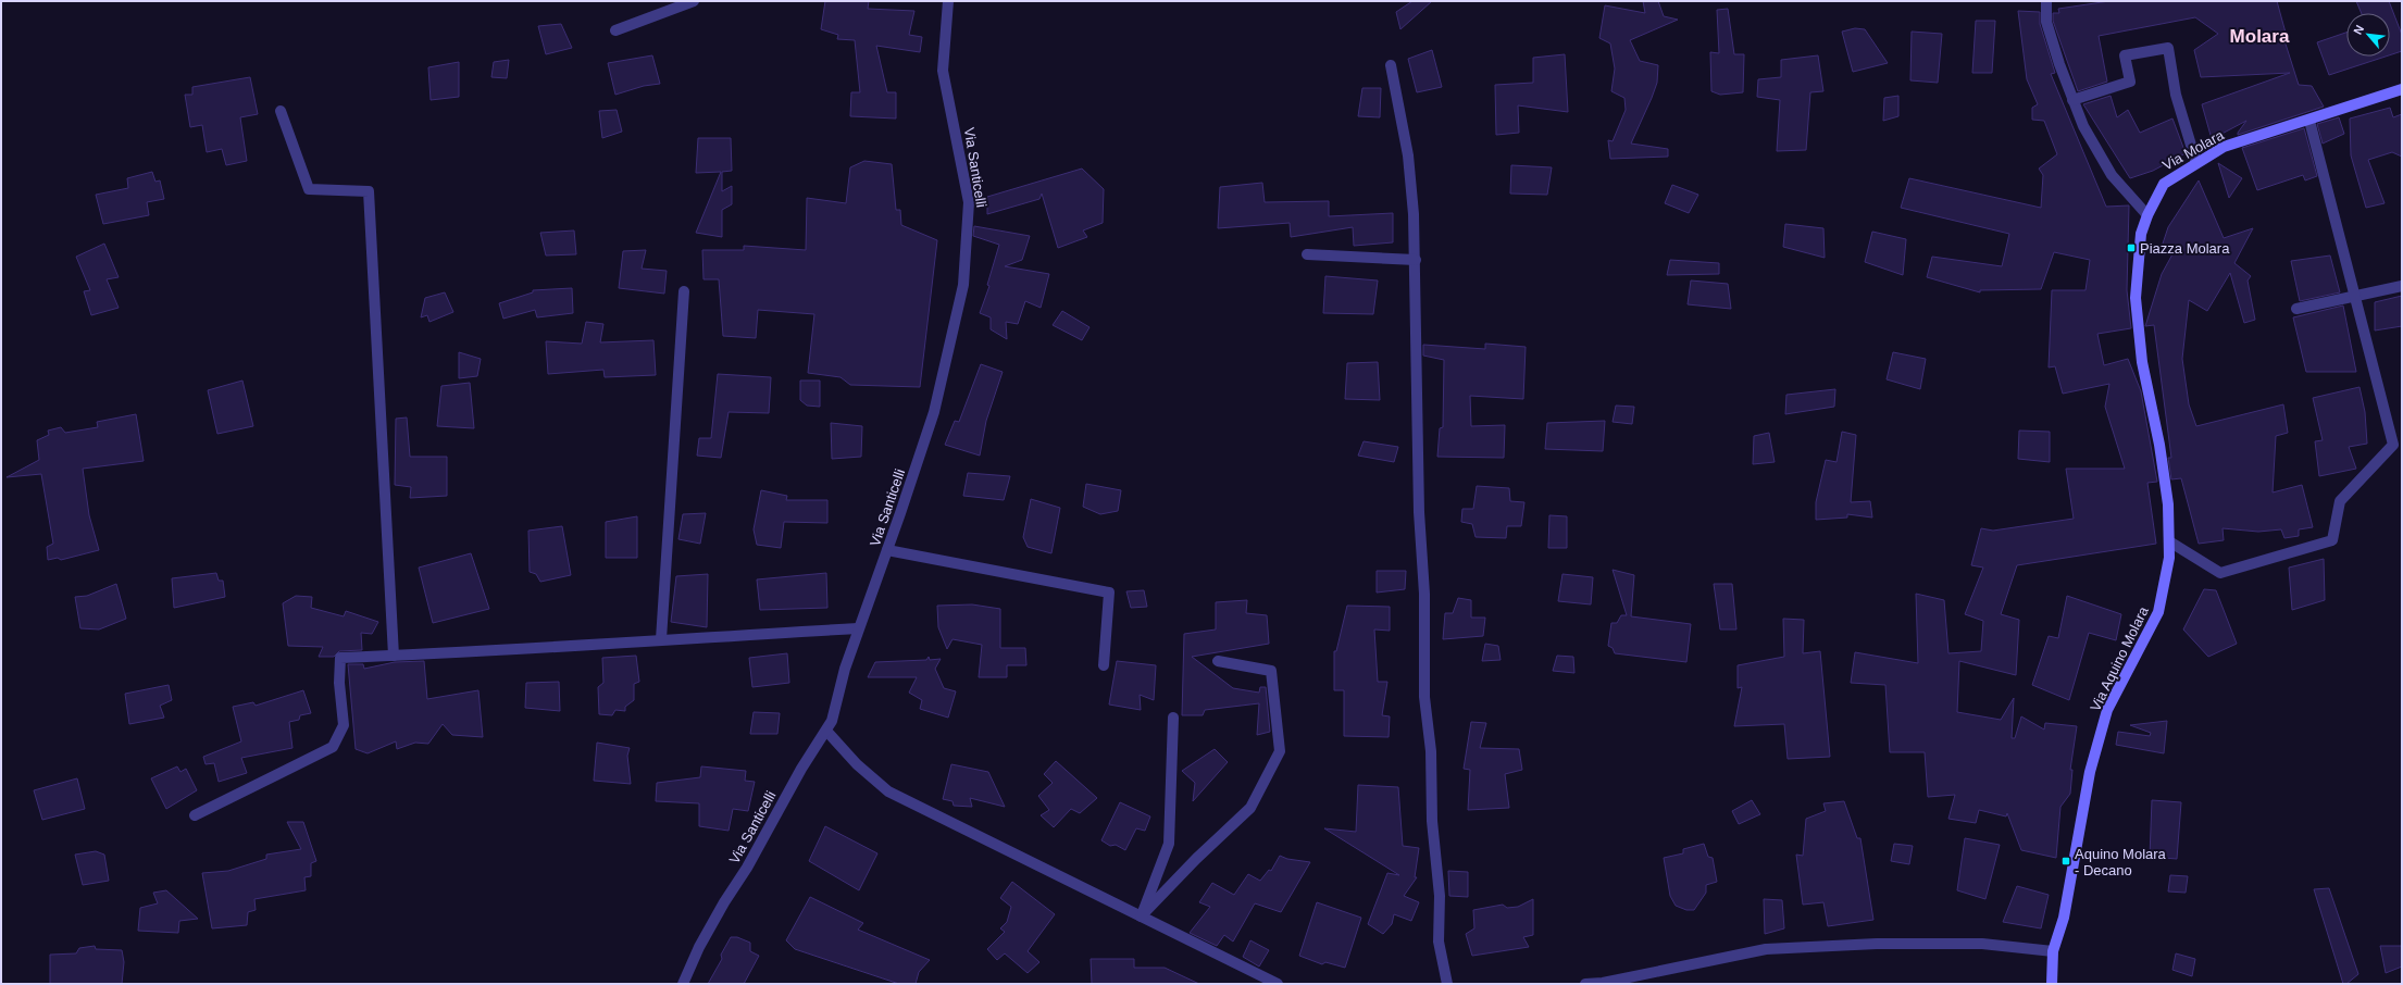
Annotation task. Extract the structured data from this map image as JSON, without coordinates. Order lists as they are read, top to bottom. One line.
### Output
{"streets":{"street":["Via Molara","Via Santicelli","Via Aquino Molara"]},"crossings":[["Via Molara","Via Aquino Molara"]],"districts":["Molara"],"places":{"transit":["Piazza Molara","Aquino Molara - Decano"]},"north":"top left"}
